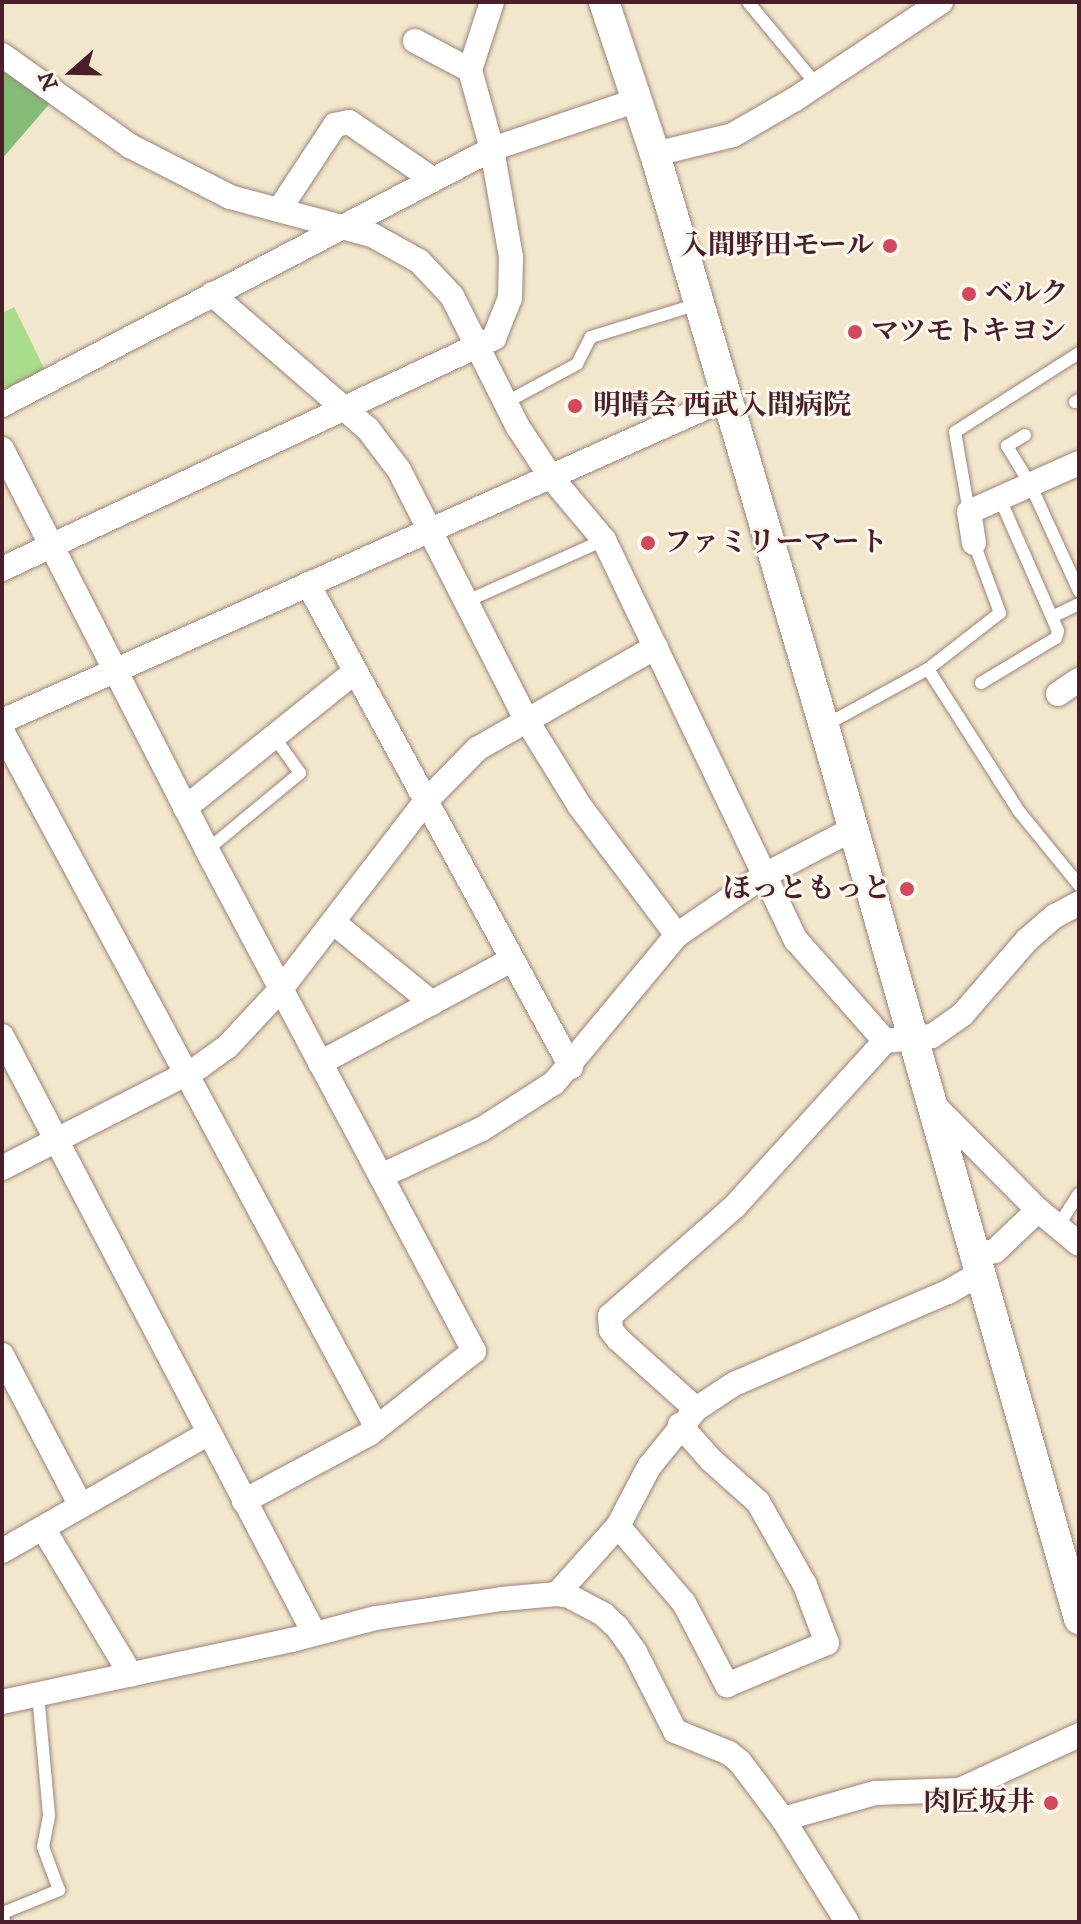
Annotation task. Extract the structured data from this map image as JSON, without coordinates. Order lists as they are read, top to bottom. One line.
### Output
{"places":["入間野田モール","ベルク","マツモトキヨシ","明晴会 西武入間病院","ファミリーマート","ほっともっと","肉匠坂井"],"north":"left"}
